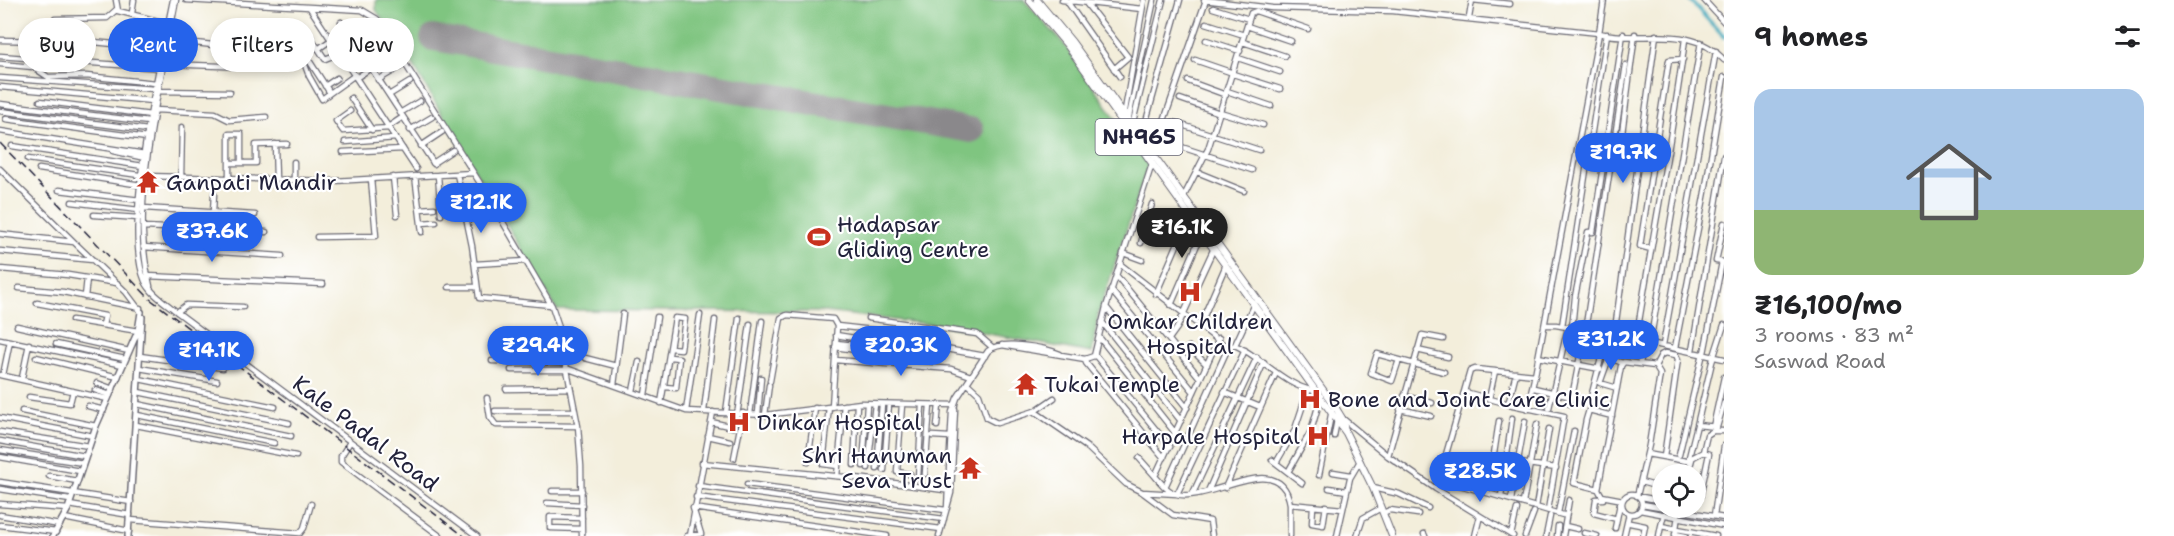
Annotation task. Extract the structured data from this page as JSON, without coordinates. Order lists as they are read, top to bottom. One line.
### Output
{"streets":{"highway":["NH965"],"street":["Kale Padal Road"]},"places":{"temple":["Ganpati Mandir","Tukai Temple","Shri Hanuman Seva Trust"],"sports":["Hadapsar Gliding Centre"],"hospital":["Omkar Children Hospital","Bone and Joint Care Clinic","Dinkar Hospital","Harpale Hospital"]},"page":{"heading":"9 homes","chip":["Buy","Rent","Filters","New"],"list":[{"name":"₹16,100/mo","note":"3 rooms · 83 m² · Saswad Road"}],"price":["₹19.7K","₹12.1K","₹16.1K","₹37.6K","₹31.2K","₹29.4K","₹20.3K","₹14.1K","₹28.5K"]}}
